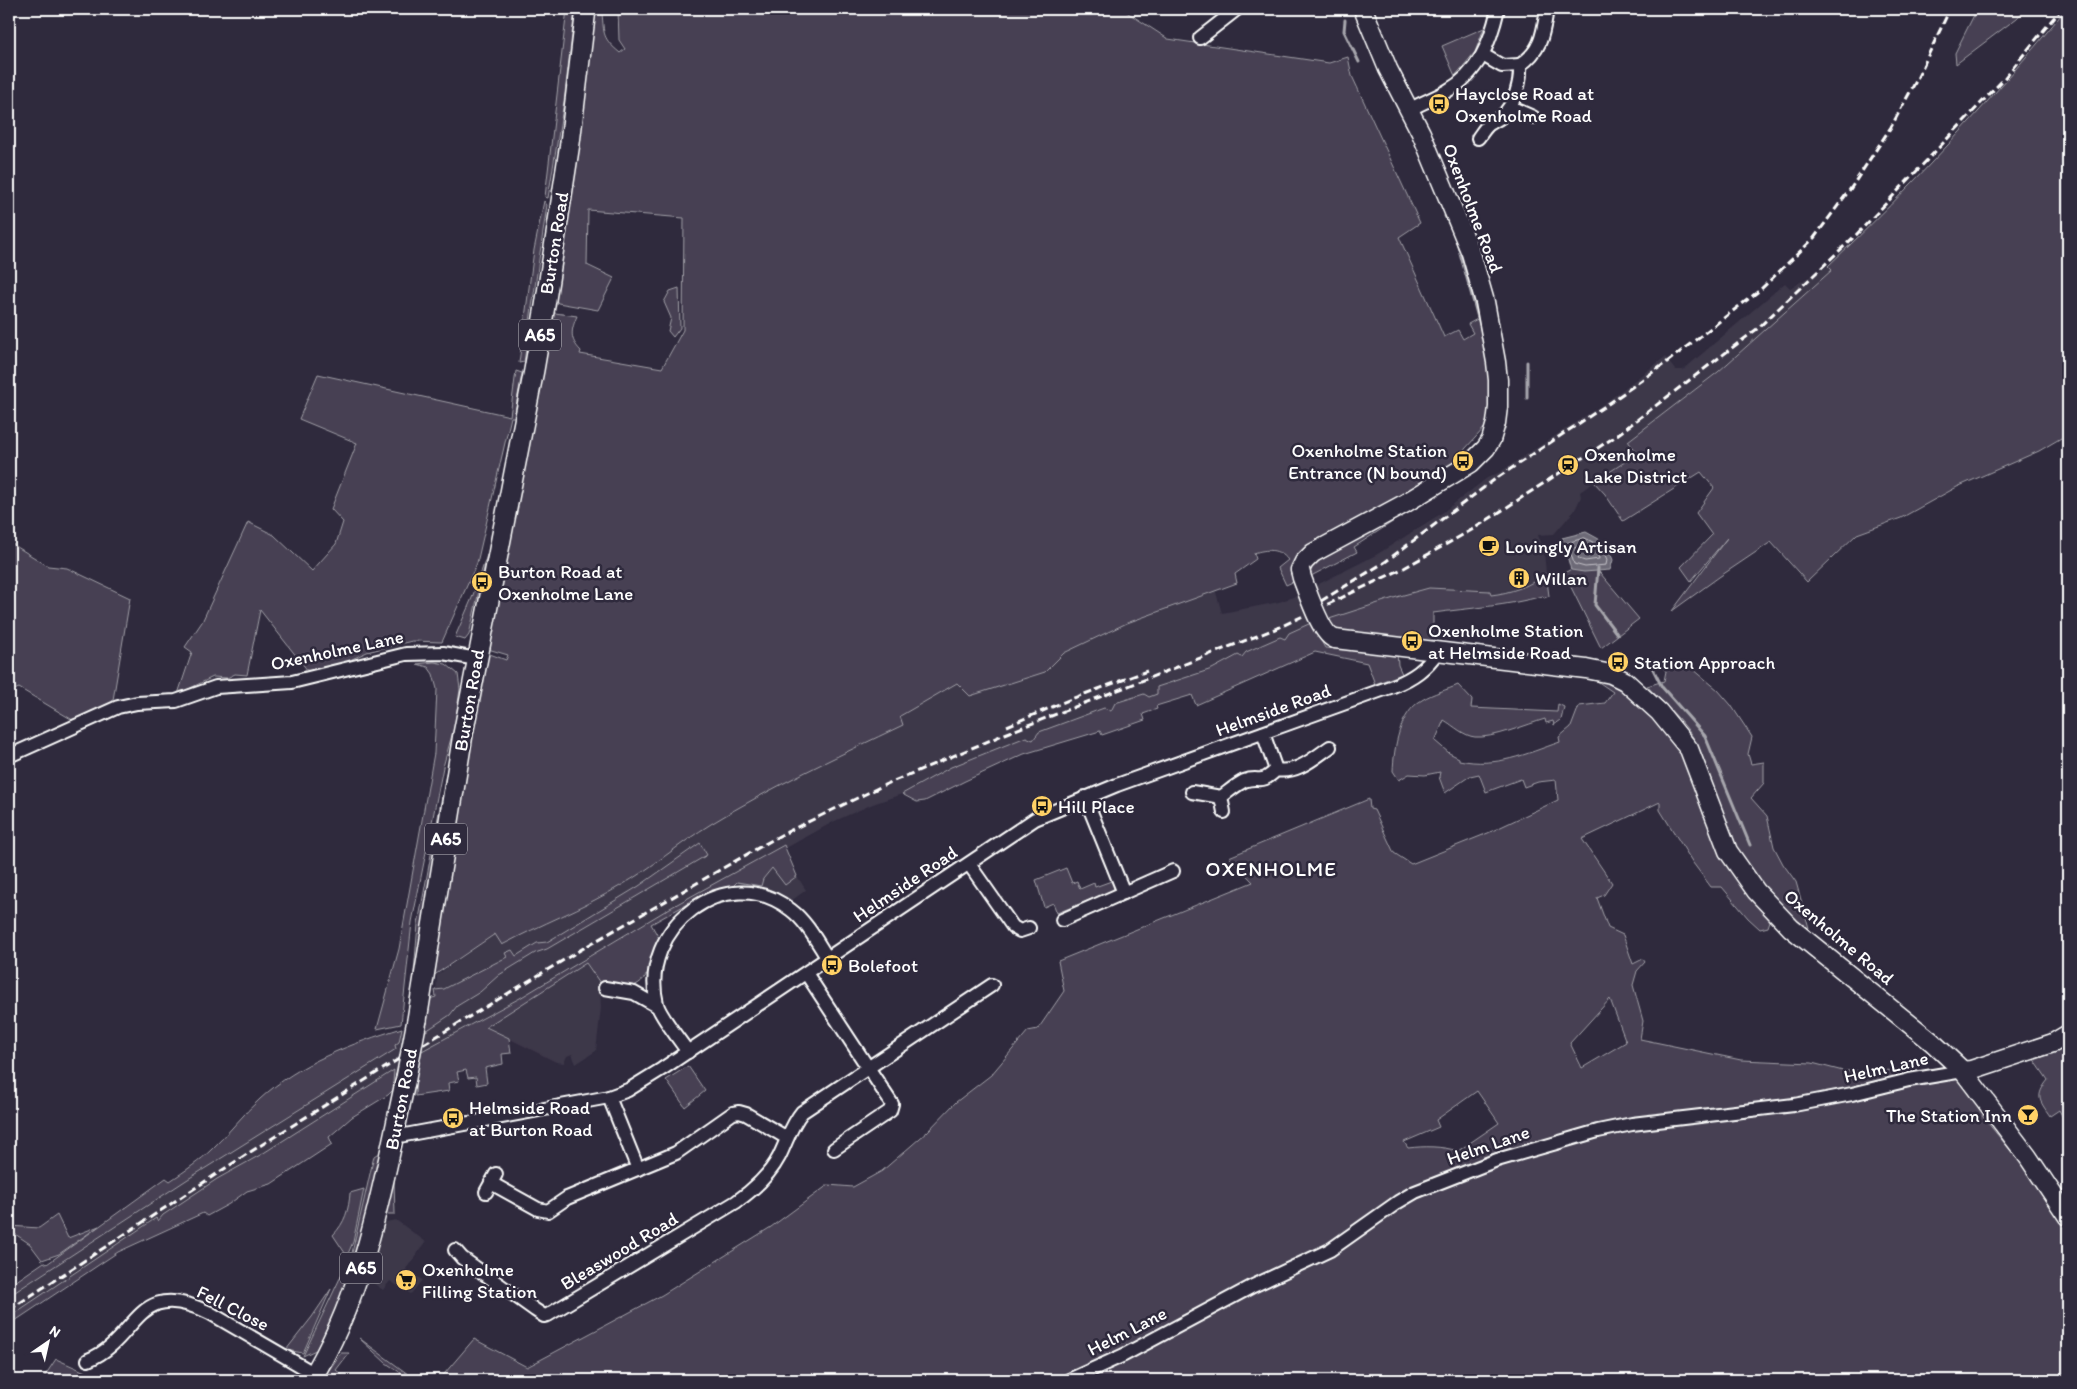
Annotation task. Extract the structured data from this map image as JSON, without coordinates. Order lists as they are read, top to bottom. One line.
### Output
{"streets":{"main road":["Oxenholme Road","Burton Road","A65"],"street":["Oxenholme Lane","Helmside Road","Helm Lane","Bleaswood Road","Fell Close"]},"crossings":[["Oxenholme Road","Helmside Road"],["Oxenholme Road","Helm Lane"],["Burton Road","Oxenholme Lane"],["Burton Road","Helmside Road"],["Burton Road","Fell Close"]],"districts":["OXENHOLME"],"places":{"bus stop":["Hayclose Road at Oxenholme Road","Oxenholme Station Entrance (N bound)","Burton Road at Oxenholme Lane","Oxenholme Station at Helmside Road","Station Approach","Hill Place","Bolefoot","Helmside Road at Burton Road"],"station":["Oxenholme Lake District"],"cafe":["Lovingly Artisan"],"building":["Willan"],"bar":["The Station Inn"],"supermarket":["Oxenholme Filling Station"]},"north":"top right"}
